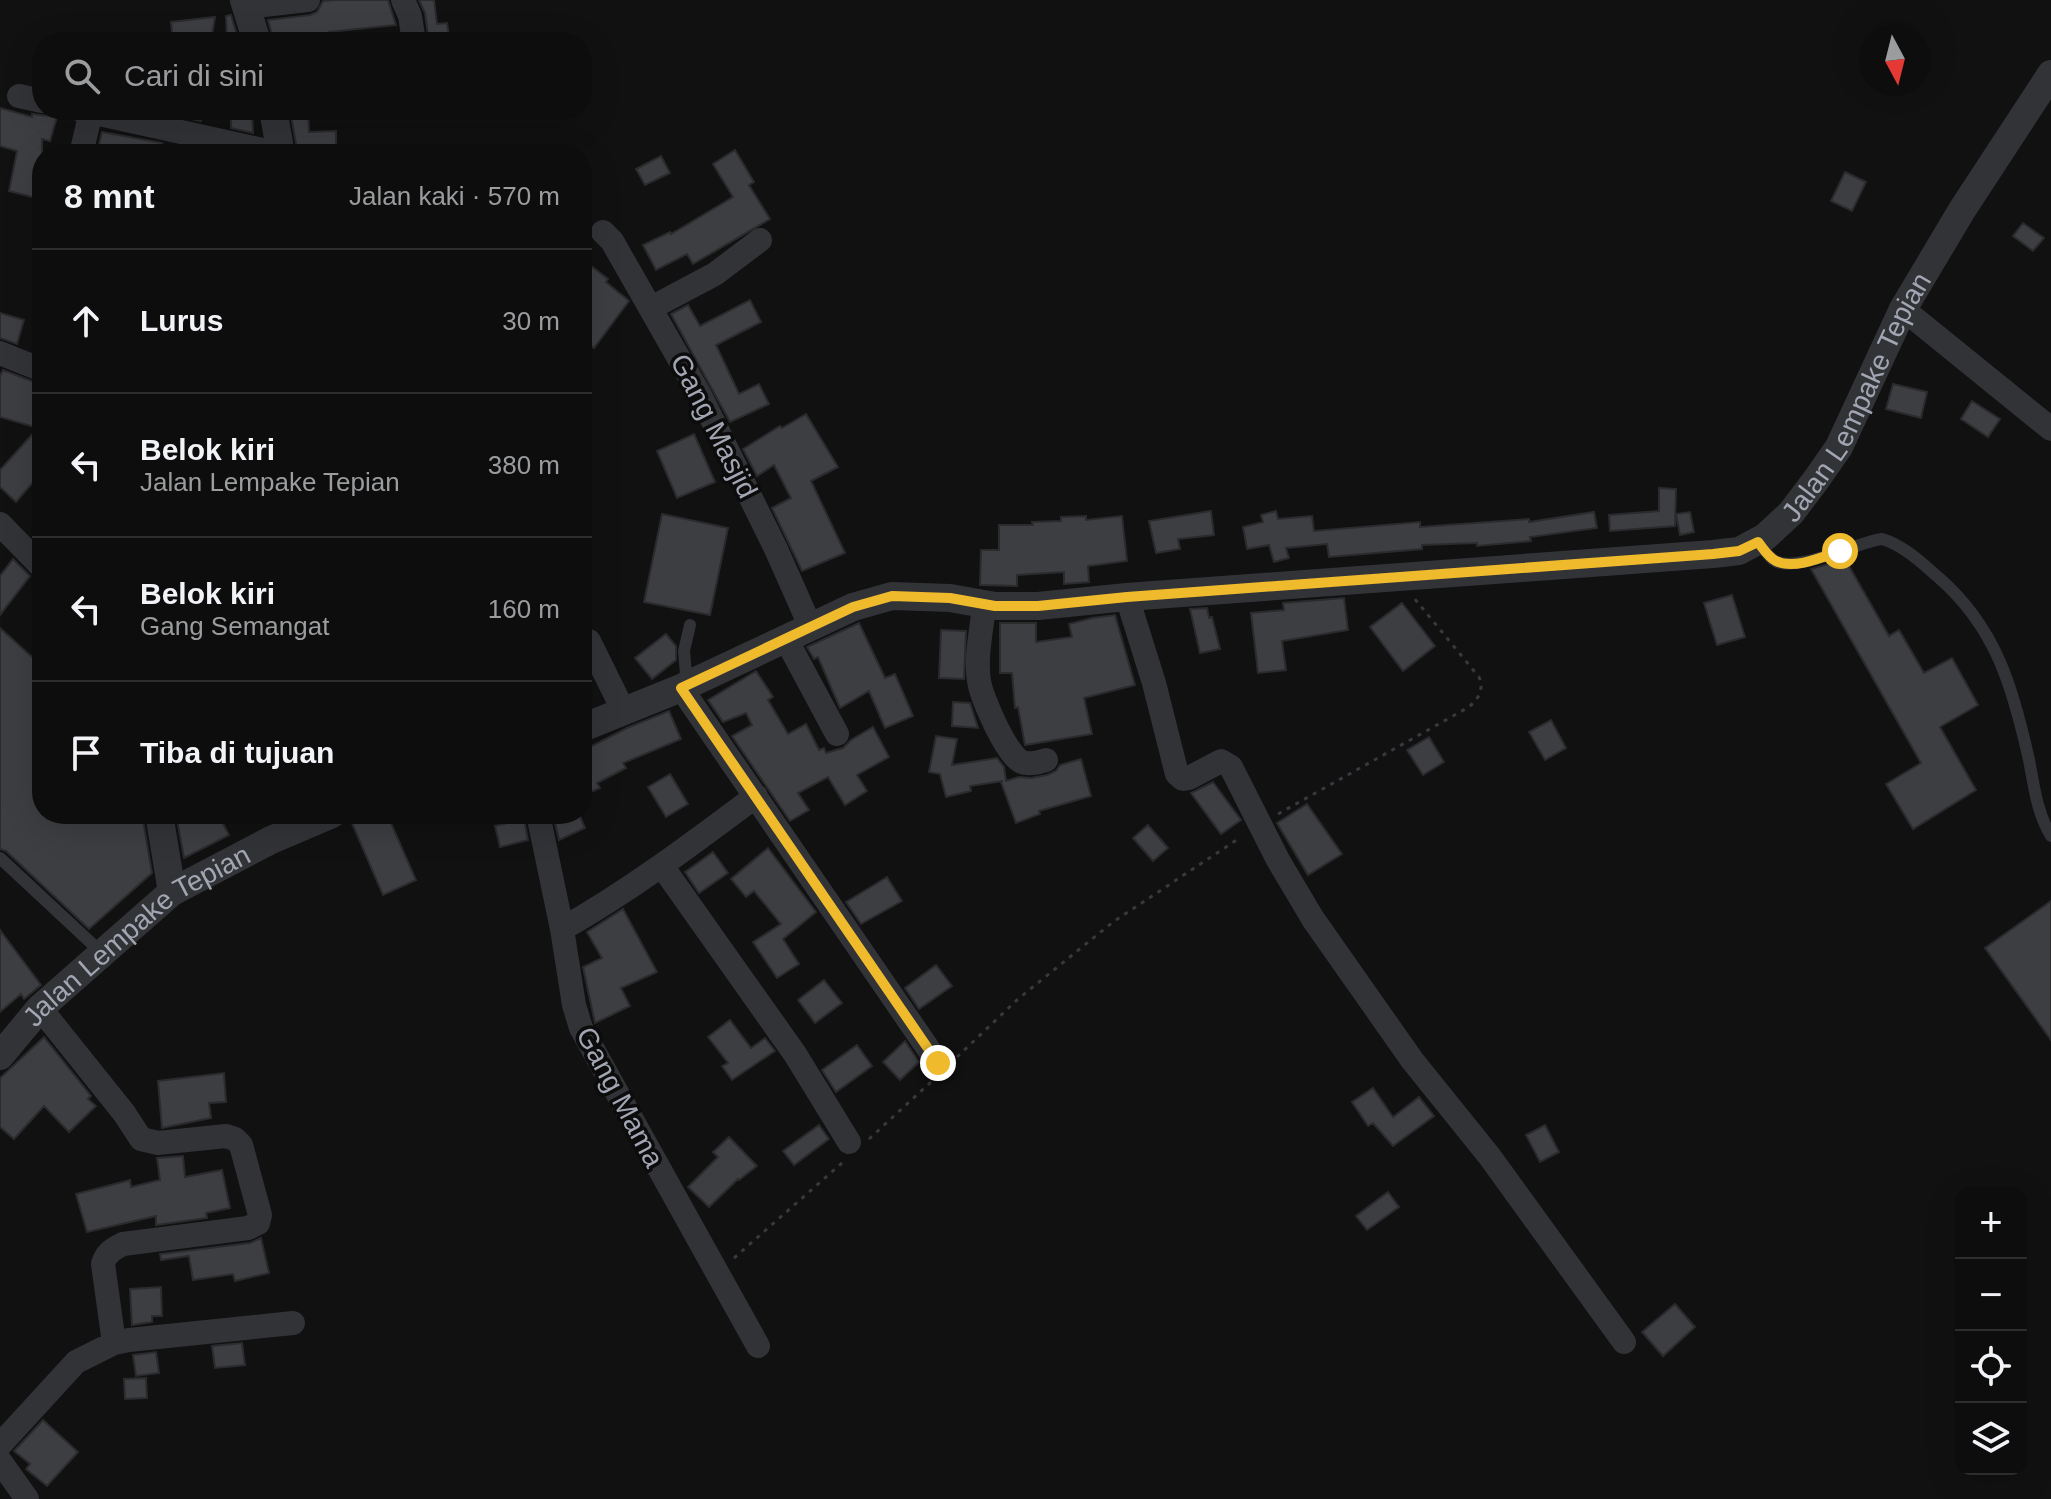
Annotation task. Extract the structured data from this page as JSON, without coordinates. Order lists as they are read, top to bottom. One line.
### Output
{"streets":{"street":["Jalan Lempake Tepian","Gang Masjid","Gang Mama"]},"crossings":[["Jalan Lempake Tepian","Gang Masjid"]],"north":"bottom","page":{"search":"Cari di sini","heading":["8 mnt","Jalan kaki · 570 m"],"list":[["Lurus","30 m"],["Belok kiri","Jalan Lempake Tepian","380 m"],["Belok kiri","Gang Semangat","160 m"],"Tiba di tujuan"],"map_buttons":["+","−"]}}
